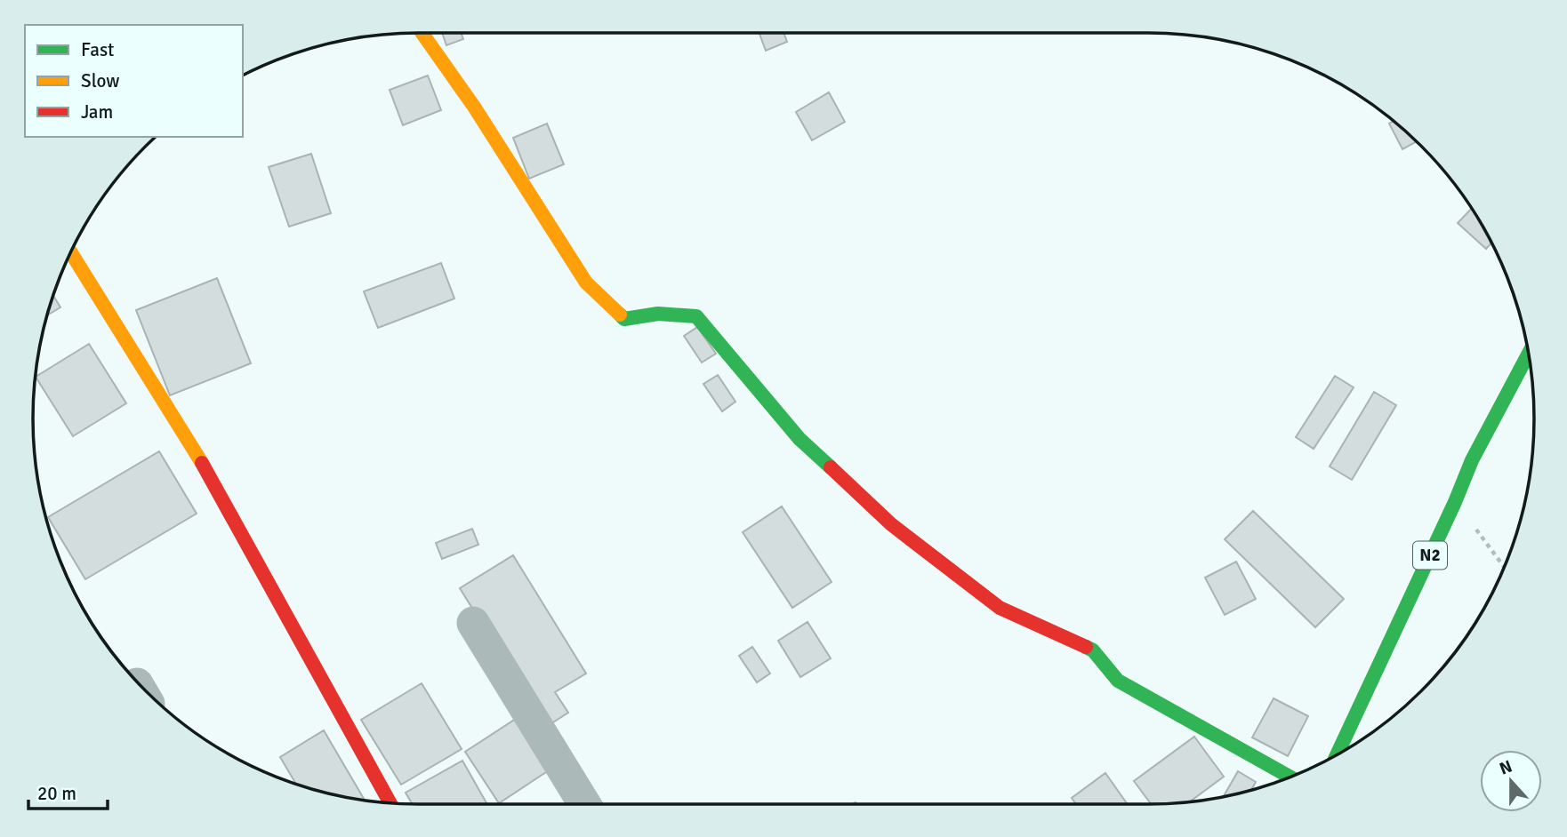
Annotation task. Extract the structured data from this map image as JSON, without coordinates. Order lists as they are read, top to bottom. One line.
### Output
{"streets":{"main road":["N2"]},"legend":["Fast","Slow","Jam"],"scale_bar":"20 m","north":"top"}
